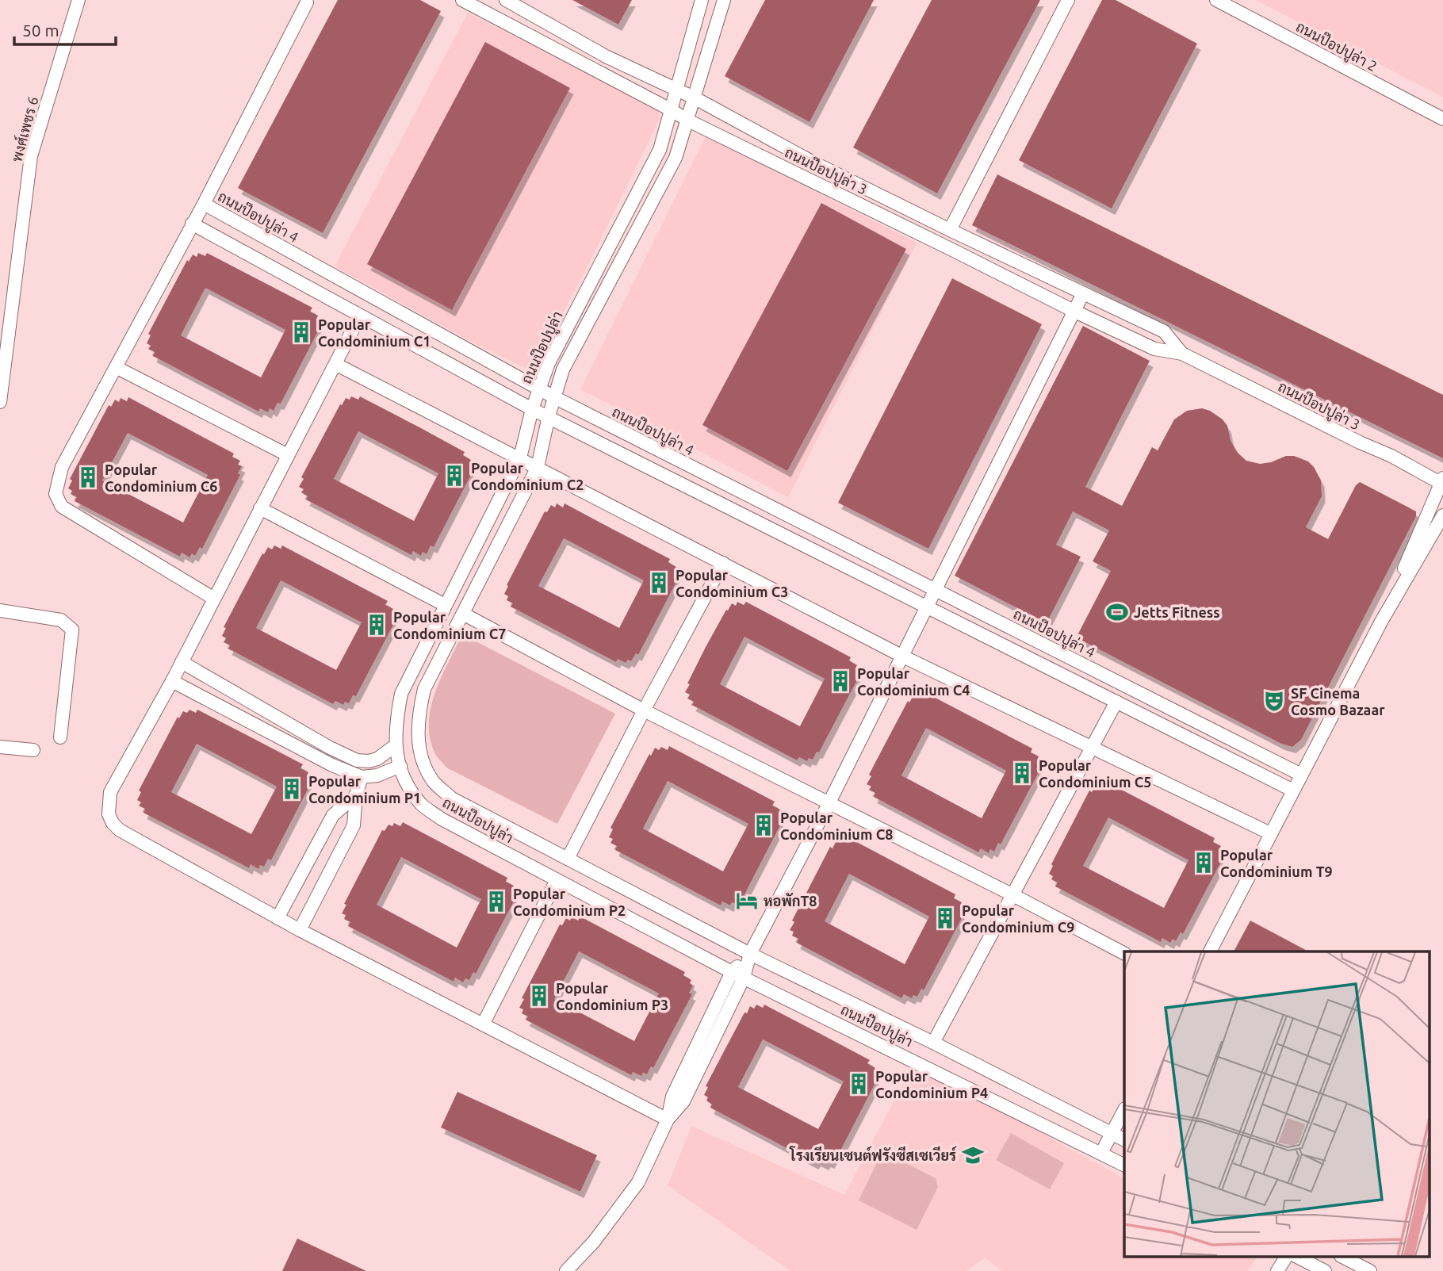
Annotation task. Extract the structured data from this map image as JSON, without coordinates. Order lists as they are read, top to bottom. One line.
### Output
{"streets":{"street":["ถนนป๊อปปูล่า 2","พงศ์เพชร 6","ถนนป๊อปปูล่า 3","ถนนป๊อปปูล่า 4","ถนนป๊อปปูล่า"]},"crossings":[["ถนนป๊อปปูล่า 3","ถนนป๊อปปูล่า"],["ถนนป๊อปปูล่า 4","ถนนป๊อปปูล่า"]],"places":{"building":["Popular Condominium C1","Popular Condominium C2","Popular Condominium C6","Popular Condominium C3","Popular Condominium C7","Popular Condominium C4","Popular Condominium C5","Popular Condominium P1","Popular Condominium C8","Popular Condominium T9","Popular Condominium P2","Popular Condominium C9","Popular Condominium P3","Popular Condominium P4"],"sports":["Jetts Fitness"],"theatre":["SF Cinema Cosmo Bazaar"],"hotel":["หอพักT8"],"school or university":["โรงเรียนเซนต์ฟรังซีสเซเวียร์"]},"scale_bar":"50 m"}
